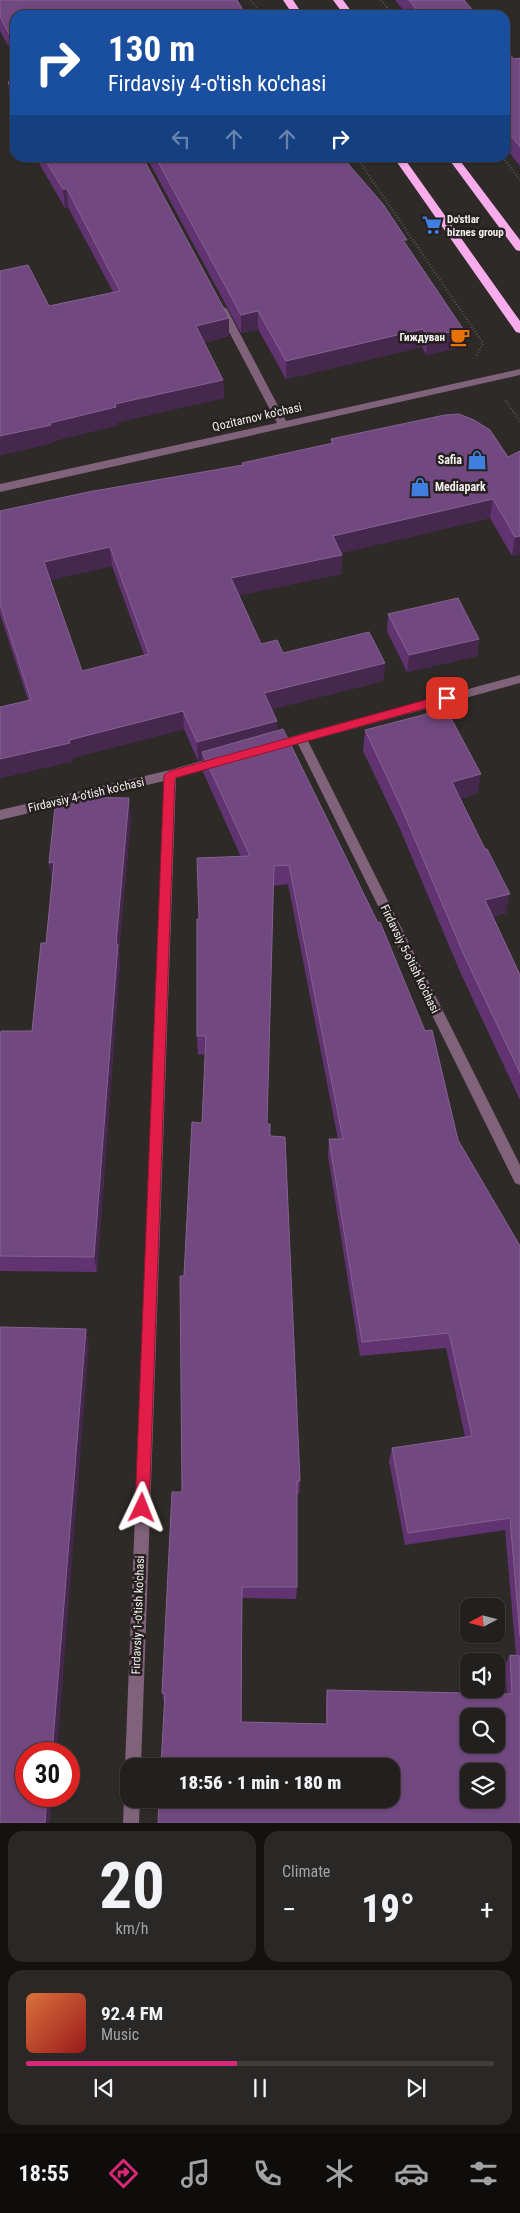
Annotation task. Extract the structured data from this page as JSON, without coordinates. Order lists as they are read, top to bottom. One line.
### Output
{"streets":{"street":["Qozitarnov ko'chasi","Firdavsiy 4-o'tish ko'chasi","Firdavsiy 5-o'tish ko'chasi","Firdavsiy 1-o'tish ko'chasi"]},"crossings":[["Firdavsiy 4-o'tish ko'chasi","Firdavsiy 1-o'tish ko'chasi"]],"places":{"supermarket":["Do'stlar biznes group"],"cafe":["Гиждуван"],"shop":["Safia","Mediapark"]},"north":"left","page":{"turn":["130 m","Firdavsiy 4-o'tish ko'chasi"],"limit":"30","trip":"18:56 · 1 min · 180 m","tile":[["20","km/h"],"Climate"],"heat":["−","19°","+"],"song":["92.4 FM","Music"],"tabs":"18:55"}}
